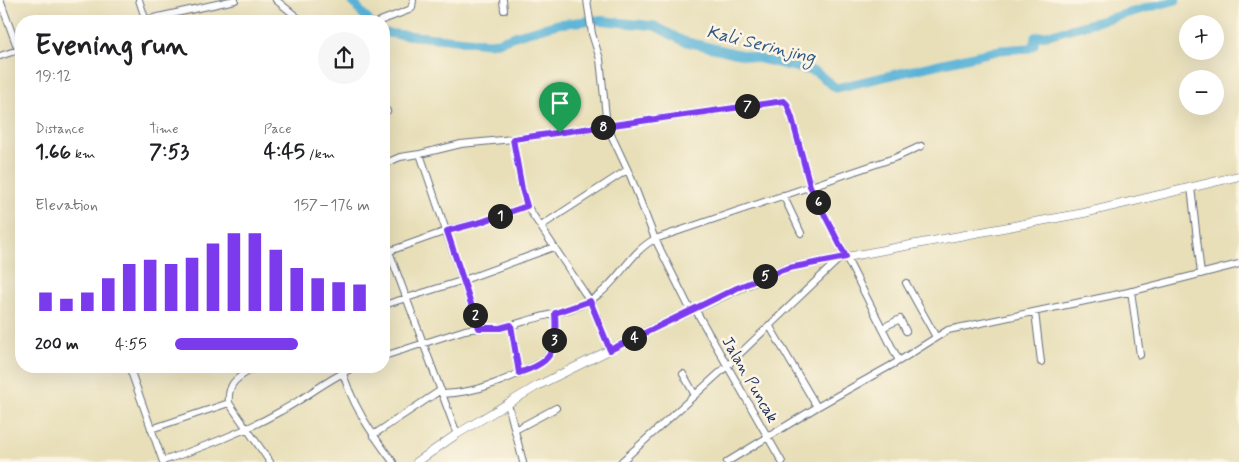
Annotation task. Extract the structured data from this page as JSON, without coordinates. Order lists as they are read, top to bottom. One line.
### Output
{"streets":{"street":["Jalan Puncak"]},"water":["Kali Serinjing"],"page":{"map_buttons":["+","−"],"heading":["Evening run","19:12"],"pins":["7","8","6","1","5","2","4","3"],"stats":[["Distance","1.66 km"],["Time","7:53"],["Pace","4:45 /km"]],"chart":["Elevation","157–176 m"],"list":[{"name":"200 m","note":"4:55"}]}}
